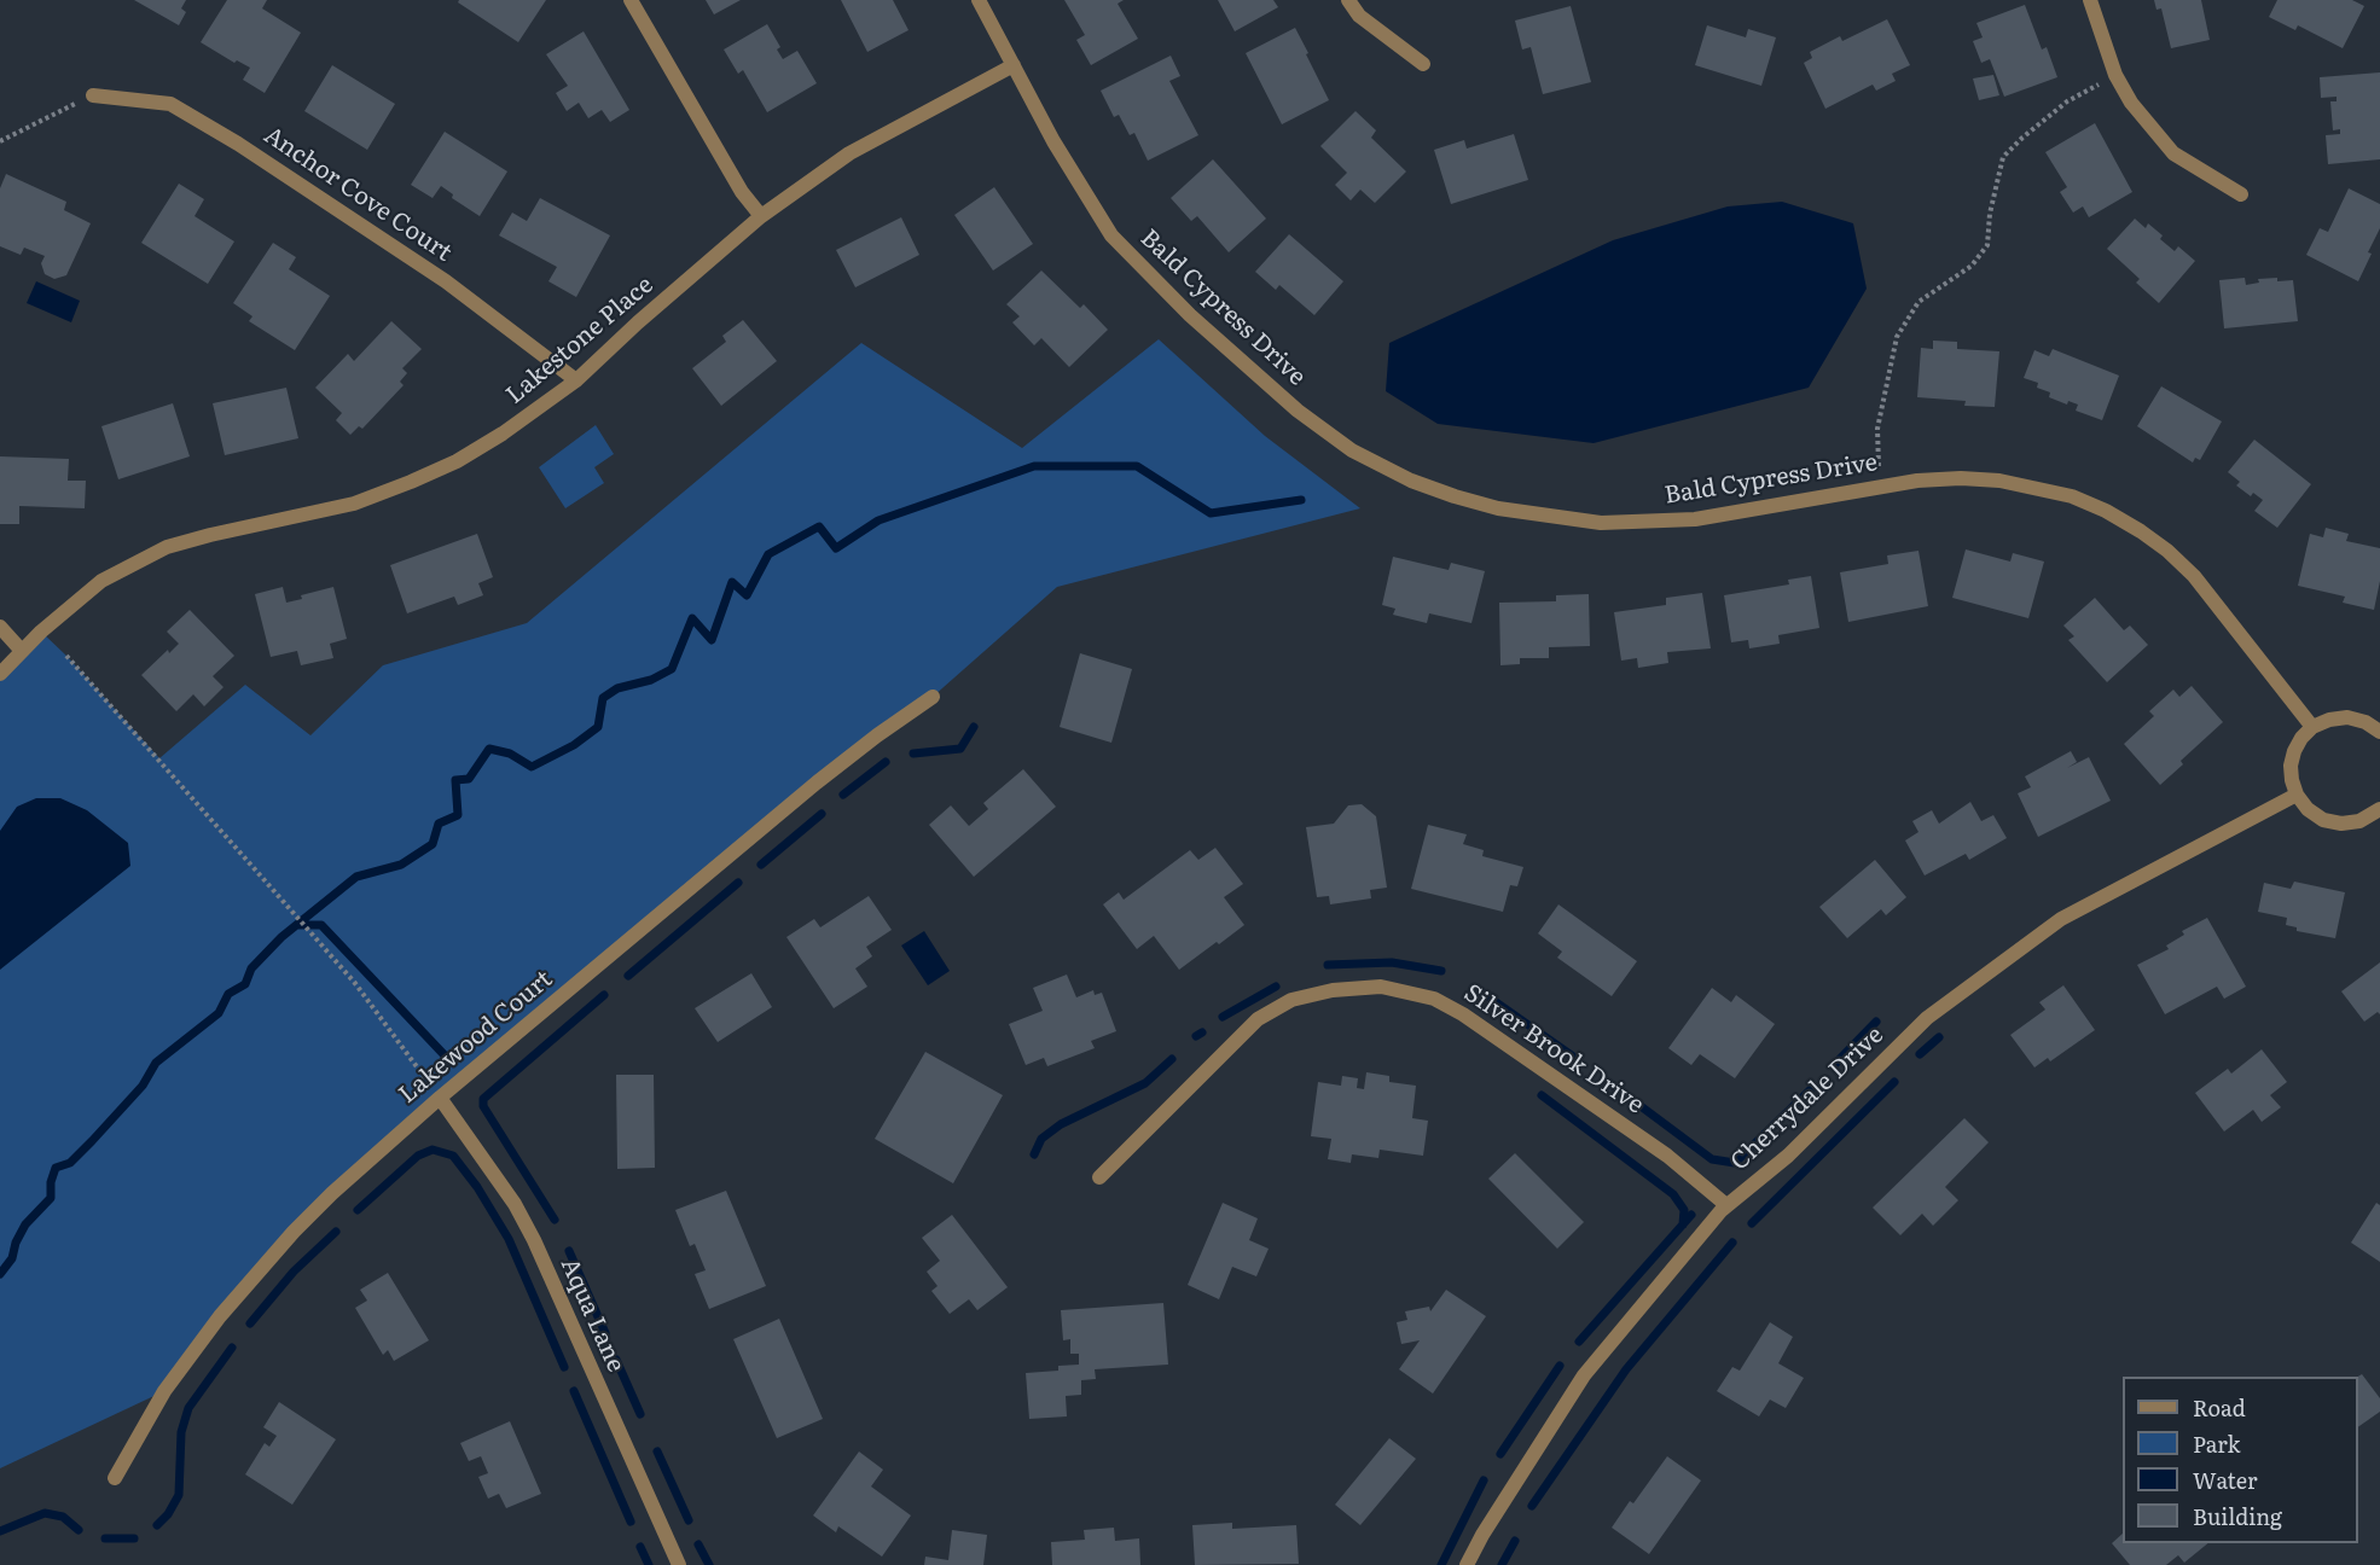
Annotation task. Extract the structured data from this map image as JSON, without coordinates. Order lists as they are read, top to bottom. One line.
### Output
{"streets":{"street":["Anchor Cove Court","Bald Cypress Drive","Lakestone Place","Lakewood Court","Silver Brook Drive","Cherrydale Drive","Aqua Lane"]},"crossings":[["Anchor Cove Court","Lakestone Place"],["Bald Cypress Drive","Lakestone Place"],["Lakewood Court","Aqua Lane"],["Silver Brook Drive","Cherrydale Drive"]],"legend":["Road","Park","Water","Building"]}
